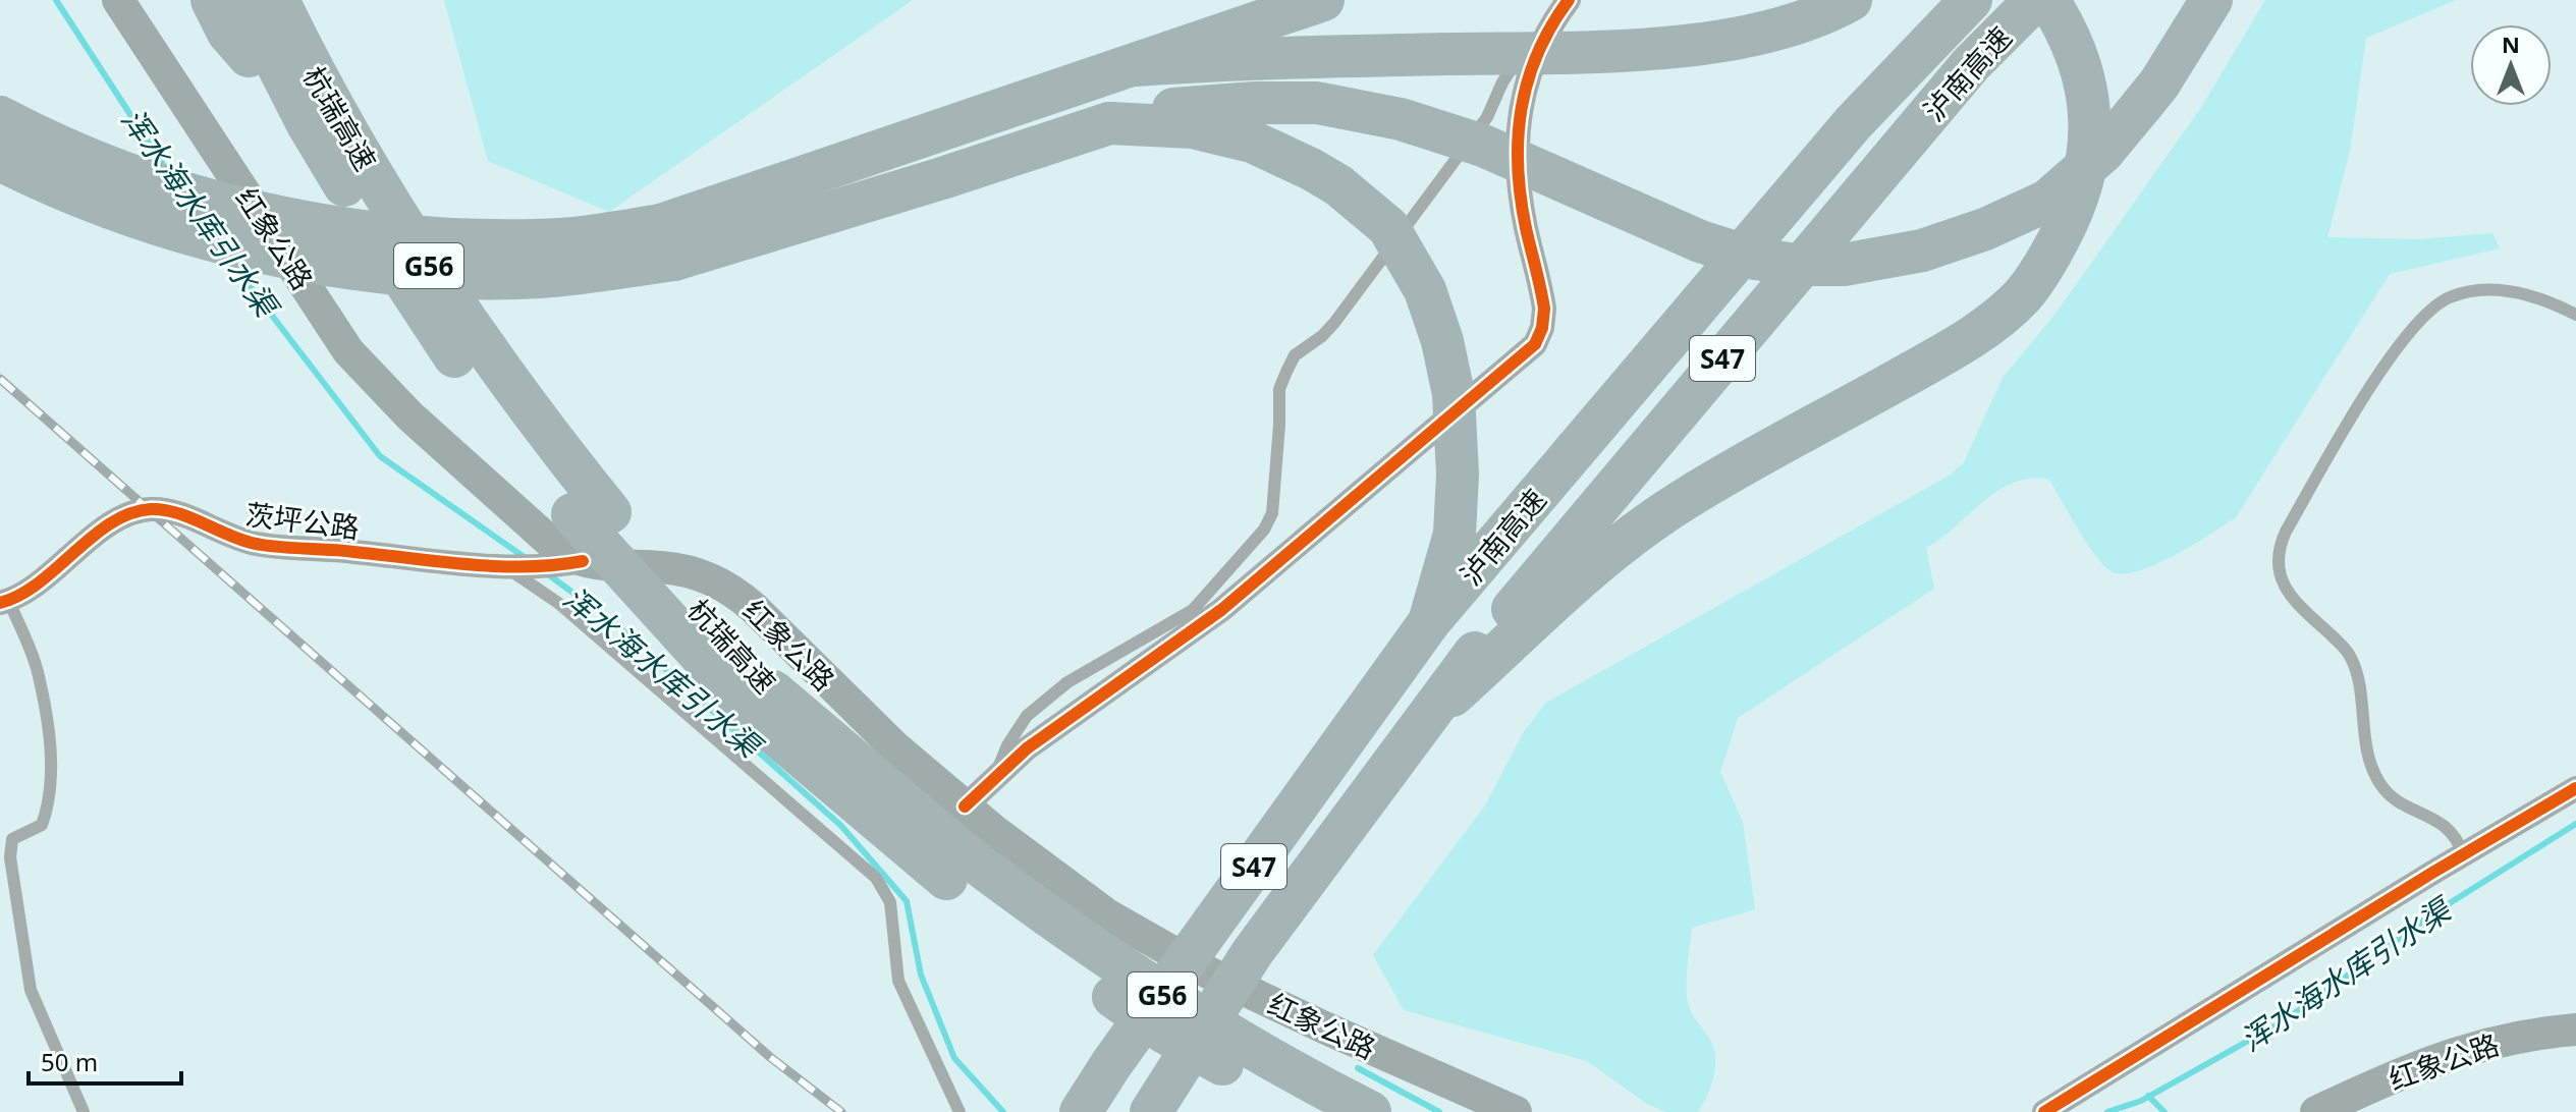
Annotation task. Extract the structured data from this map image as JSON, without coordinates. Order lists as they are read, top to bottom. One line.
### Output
{"streets":{"highway":["泸南高速","杭瑞高速","G56","S47"],"main road":["红象公路"],"street":["茨坪公路"]},"crossings":[["红象公路","茨坪公路"]],"water":["浑水海水库引水渠"],"scale_bar":"50 m","north":"top"}
